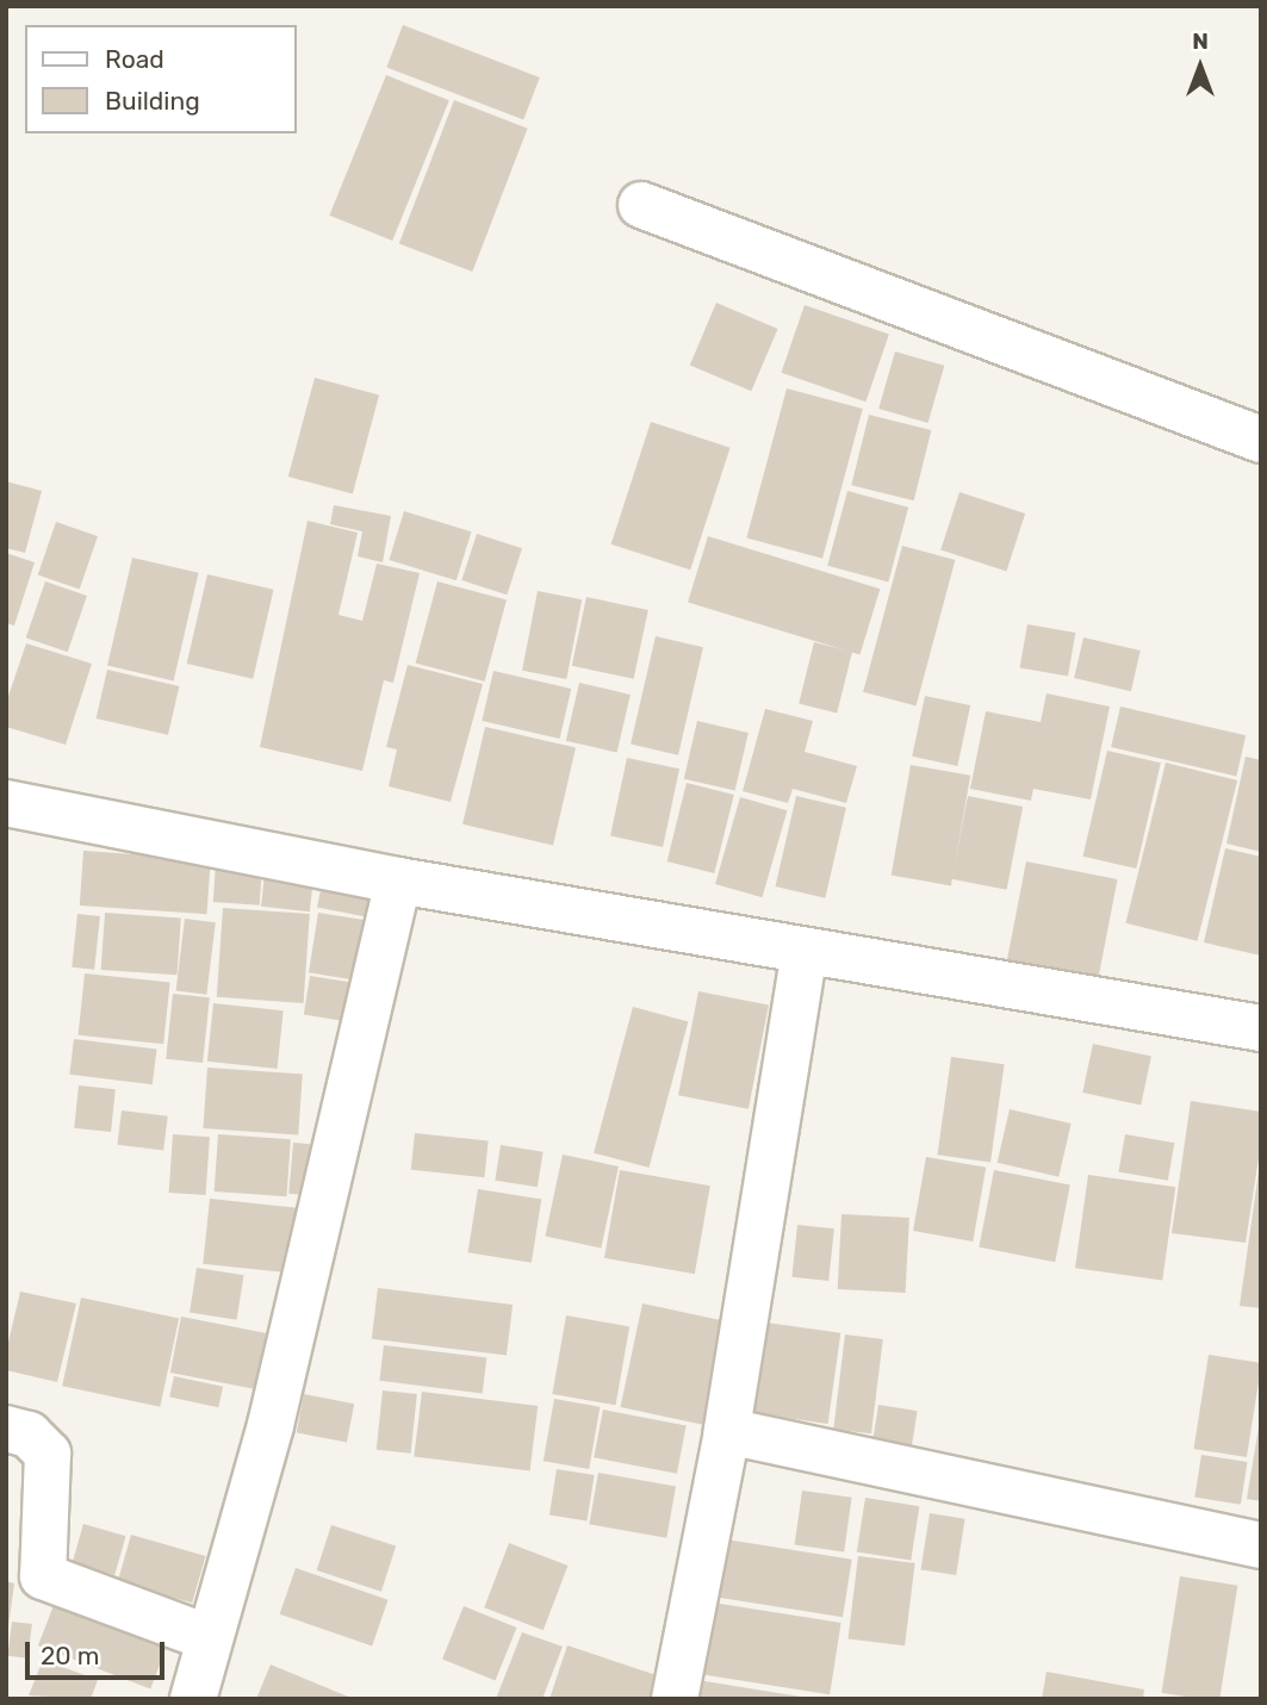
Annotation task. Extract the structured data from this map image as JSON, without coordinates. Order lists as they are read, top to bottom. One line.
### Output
{"legend":["Road","Building"],"scale_bar":"20 m","north":"top"}
